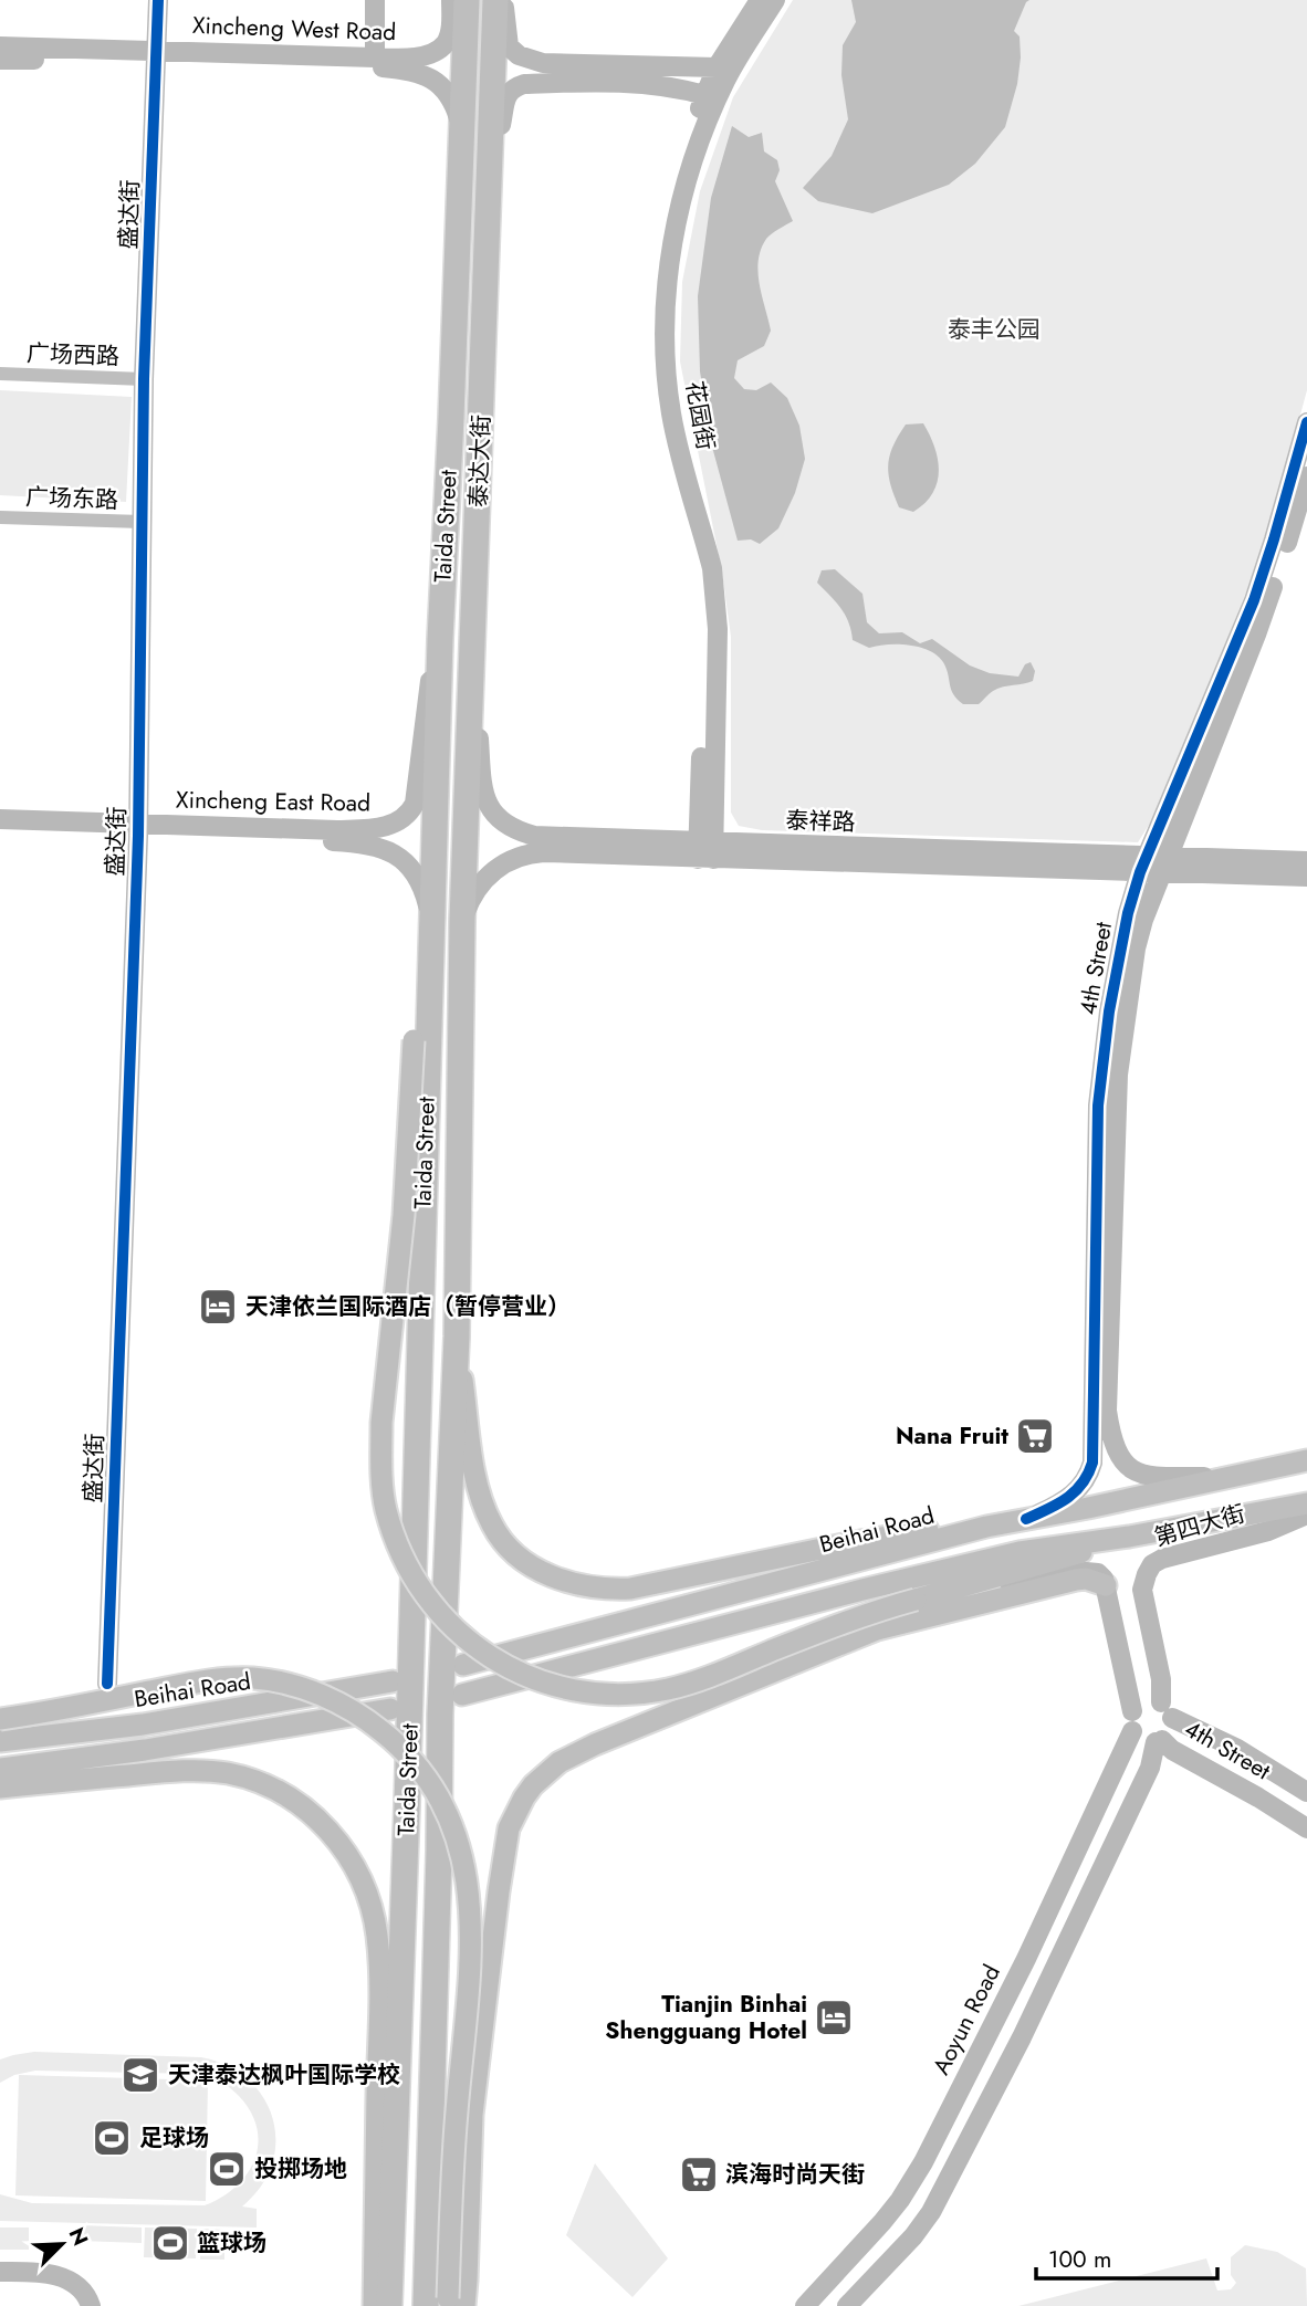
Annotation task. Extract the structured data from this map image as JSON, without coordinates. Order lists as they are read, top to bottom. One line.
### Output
{"streets":{"highway":["泰达大街","Taida Street"],"main road":["Beihai Road"],"street":["Xincheng West Road","盛达街","广场西路","花园街","广场东路","Xincheng East Road","泰祥路","4th Street","第四大街","Aoyun Road"]},"crossings":[["Xincheng West Road","盛达街"],["Xincheng West Road","Taida Street"],["盛达街","广场西路"],["盛达街","广场东路"],["盛达街","Xincheng East Road"],["花园街","泰祥路"],["泰达大街","Taida Street"],["泰达大街","泰祥路"],["Taida Street","Xincheng East Road"],["Taida Street","泰祥路"],["泰祥路","4th Street"],["4th Street","第四大街"],["4th Street","Beihai Road"],["4th Street","Aoyun Road"],["第四大街","Aoyun Road"]],"parks":["泰丰公园"],"places":{"hotel":["天津依兰国际酒店（暂停营业）","Tianjin Binhai Shengguang Hotel"],"supermarket":["Nana Fruit","滨海时尚天街"],"school or university":["天津泰达枫叶国际学校"],"sports":["足球场","投掷场地","篮球场"]},"scale_bar":"100 m","north":"top right"}
